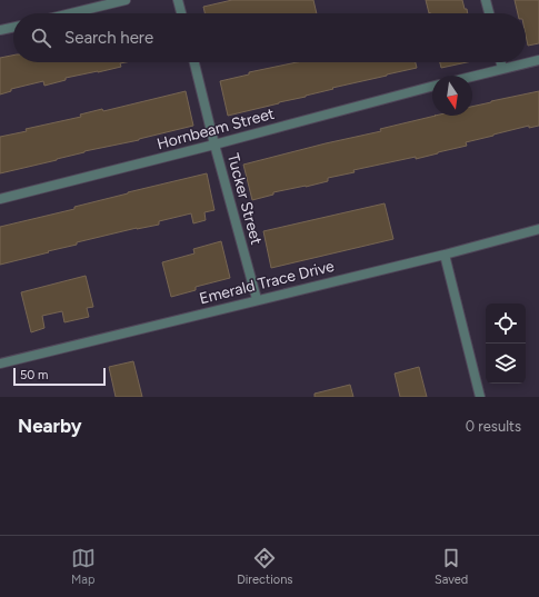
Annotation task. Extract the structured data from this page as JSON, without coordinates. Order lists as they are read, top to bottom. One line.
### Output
{"streets":{"street":["Hornbeam Street","Tucker Street","Emerald Trace Drive"]},"crossings":[["Hornbeam Street","Tucker Street"],["Tucker Street","Emerald Trace Drive"]],"scale_bar":"50 m","north":"bottom","page":{"search":"Search here","scale":"50 m","heading":["Nearby","0 results"],"nav":["Map","Directions","Saved"]}}
